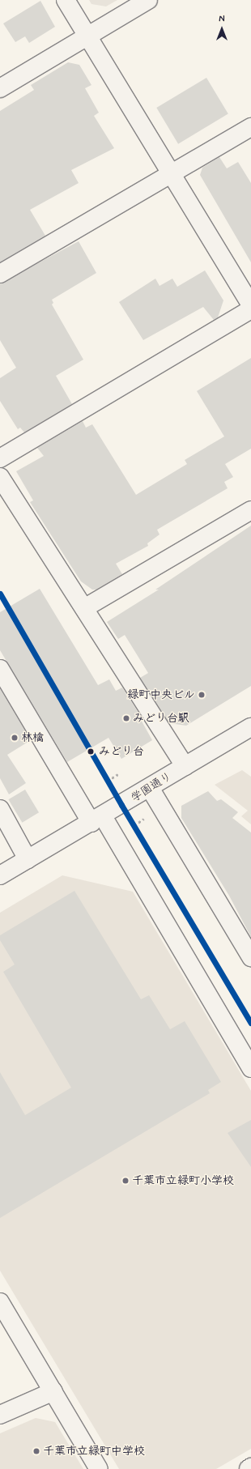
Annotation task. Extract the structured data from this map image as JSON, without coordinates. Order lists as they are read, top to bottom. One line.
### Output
{"streets":{"street":["学園通り"]},"places":["緑町中央ビル","みどり台駅","林檎","みどり台","千葉市立緑町小学校","千葉市立緑町中学校"],"north":"top"}
